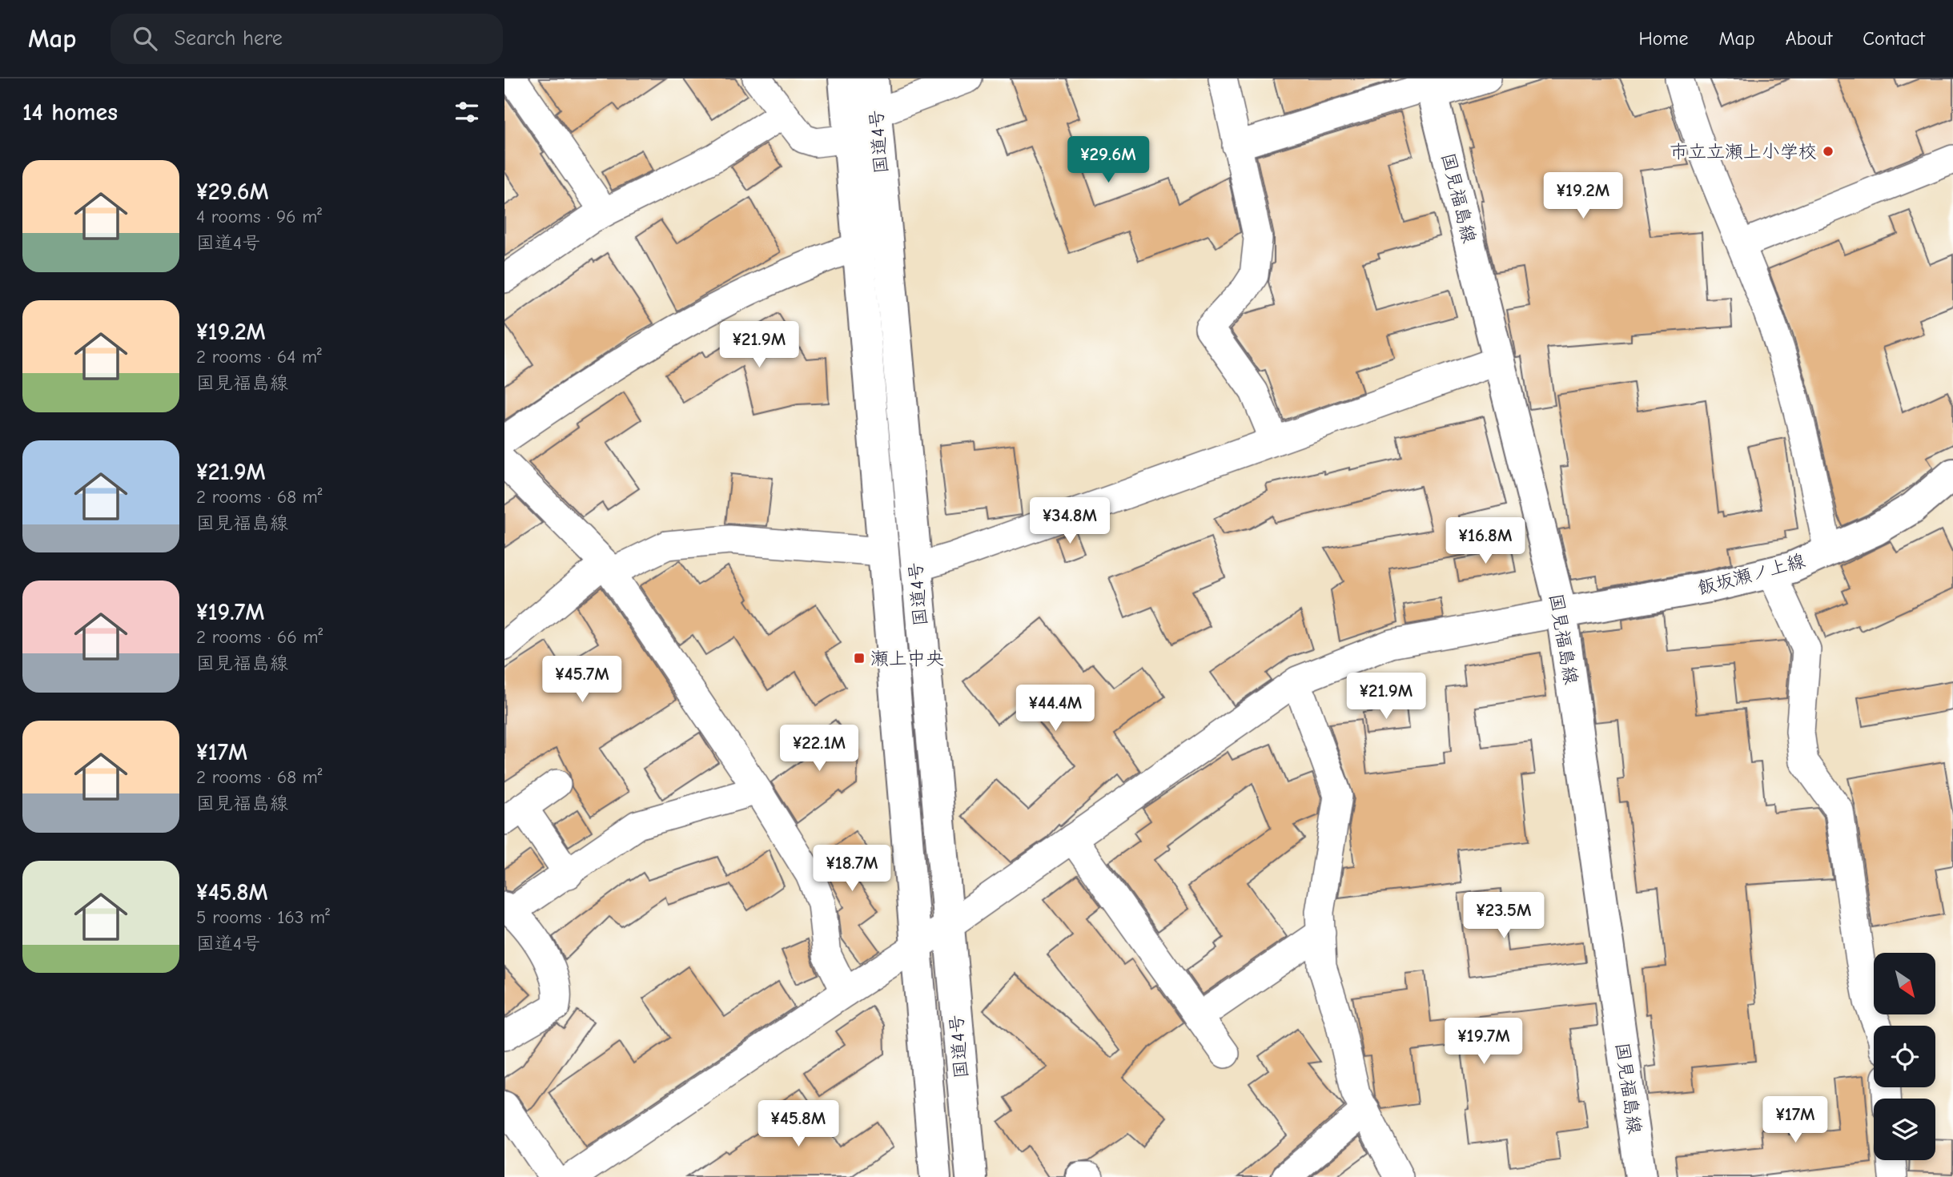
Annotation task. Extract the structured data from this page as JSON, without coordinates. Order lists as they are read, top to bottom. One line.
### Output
{"streets":{"main road":["国道4号","国見福島線","飯坂瀬ノ上線"]},"crossings":[["国見福島線","飯坂瀬ノ上線"]],"places":{"other":["市立立瀬上小学校"],"transit":["瀬上中央"]},"north":"bottom right","page":{"header":"Map","search":"Search here","nav":["Home","Map","About","Contact"],"heading":"14 homes","price":["¥29.6M","¥19.2M","¥21.9M","¥34.8M","¥16.8M","¥45.7M","¥21.9M","¥44.4M","¥22.1M","¥18.7M","¥23.5M","¥19.7M","¥17M","¥45.8M"],"list":[{"name":"¥29.6M","note":"4 rooms · 96 m² · 国道4号"},{"name":"¥19.2M","note":"2 rooms · 64 m² · 国見福島線"},{"name":"¥21.9M","note":"2 rooms · 68 m² · 国見福島線"},{"name":"¥19.7M","note":"2 rooms · 66 m² · 国見福島線"},{"name":"¥17M","note":"2 rooms · 68 m² · 国見福島線"},{"name":"¥45.8M","note":"5 rooms · 163 m² · 国道4号"}]}}
